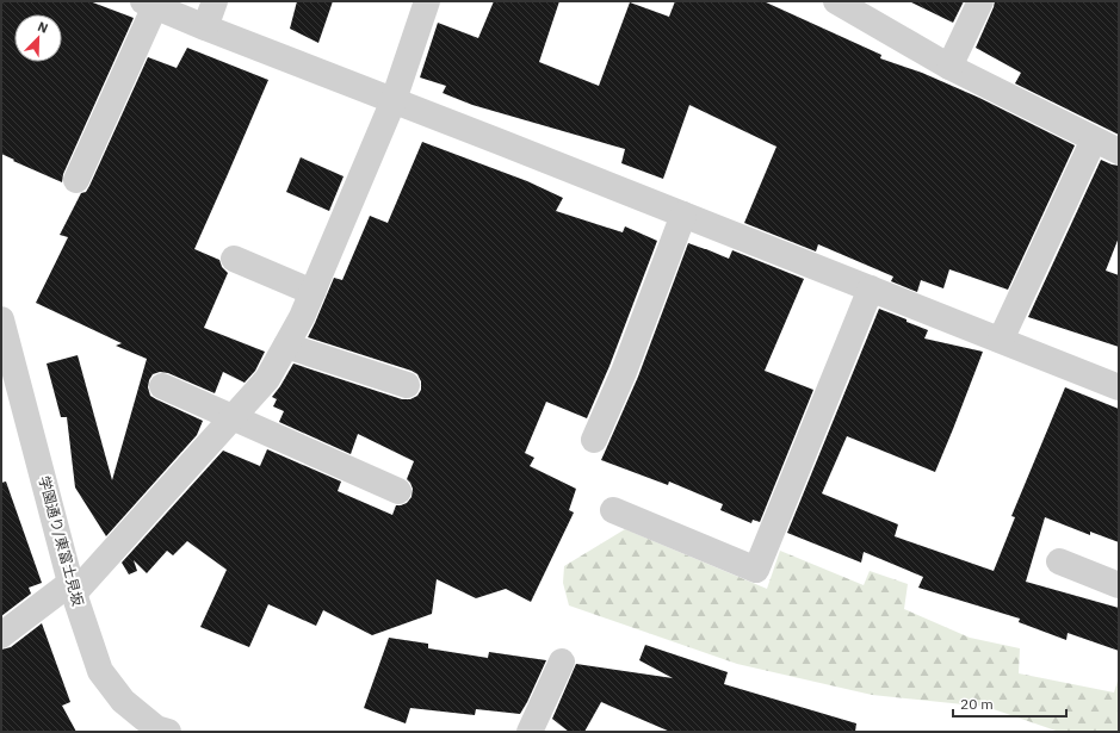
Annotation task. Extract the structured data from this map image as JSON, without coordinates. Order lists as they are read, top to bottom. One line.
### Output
{"streets":{"street":["学園通り/東富士見坂"]},"scale_bar":"20 m","north":"top right"}
